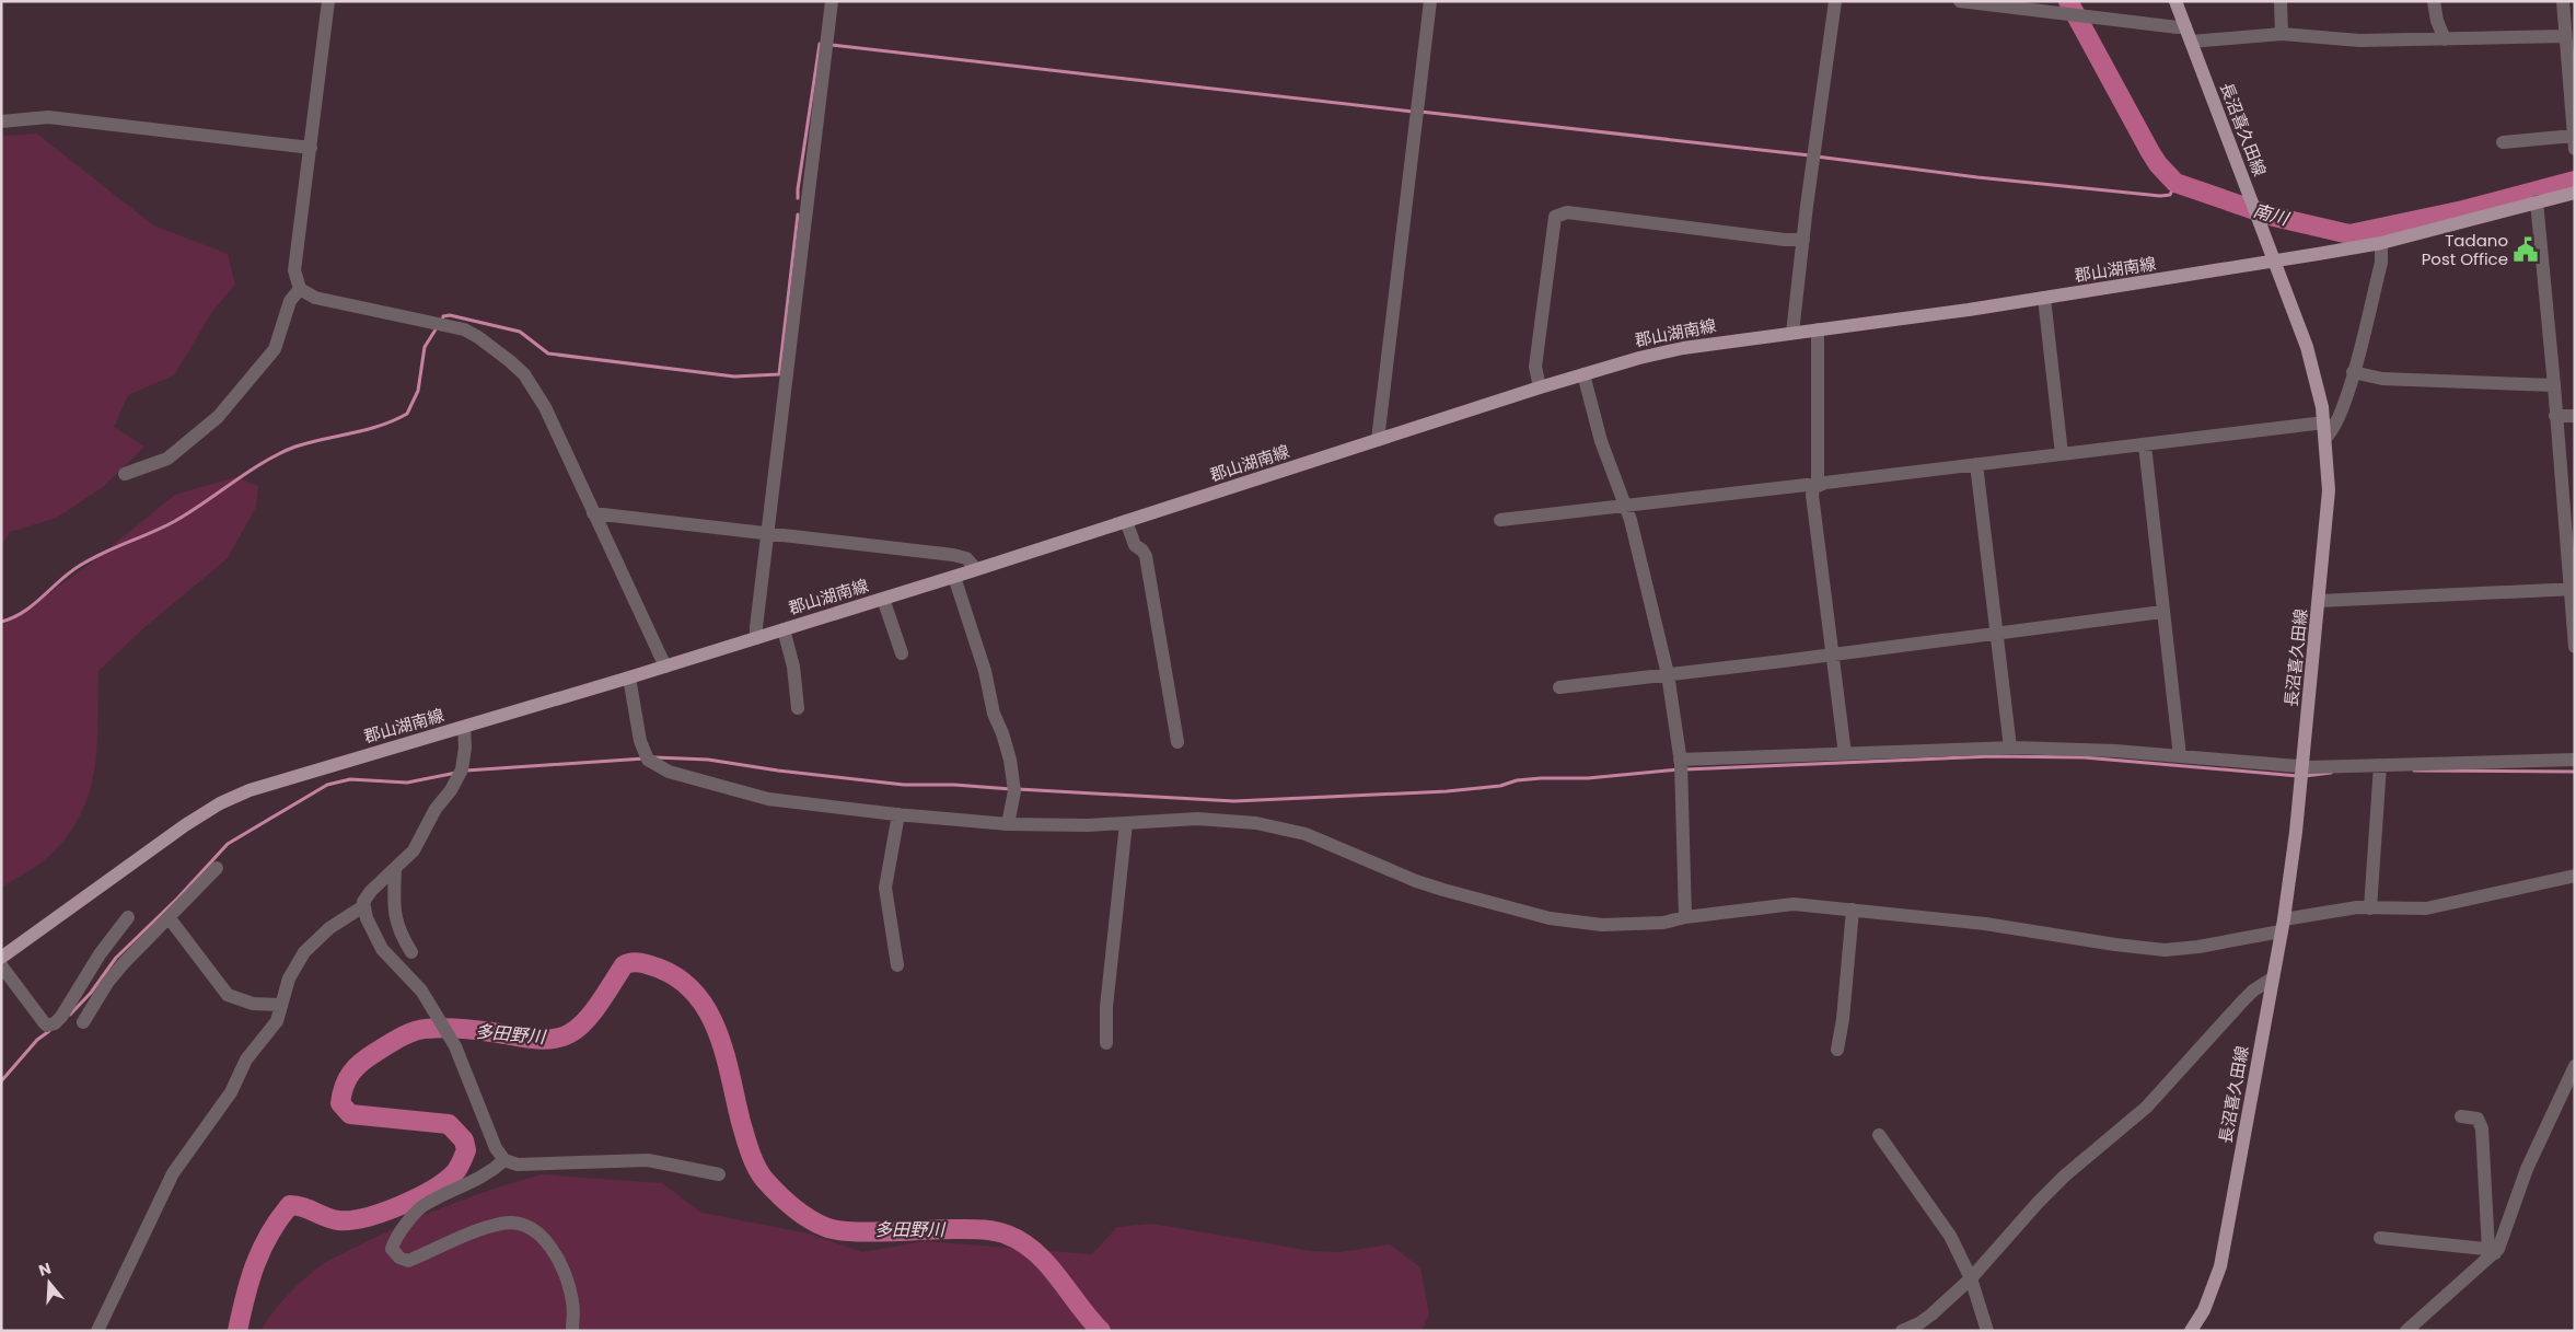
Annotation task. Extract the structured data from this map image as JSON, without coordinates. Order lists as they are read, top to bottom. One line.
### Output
{"streets":{"main road":["長沼喜久田線","郡山湖南線"]},"crossings":[["長沼喜久田線","郡山湖南線"]],"water":["南川","多田野川"],"places":{"public building":["Tadano Post Office"]},"north":"top"}
